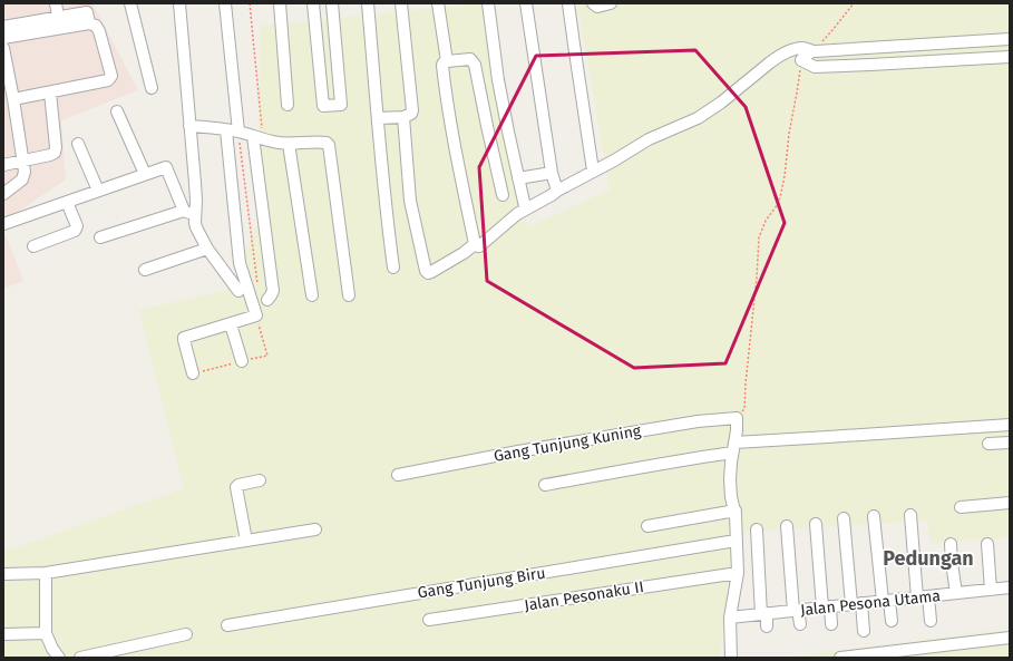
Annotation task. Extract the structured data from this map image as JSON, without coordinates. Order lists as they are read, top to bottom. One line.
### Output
{"streets":{"street":["Gang Tunjung Kuning","Gang Tunjung Biru","Jalan Pesonaku II","Jalan Pesona Utama"]},"districts":["Pedungan"]}
